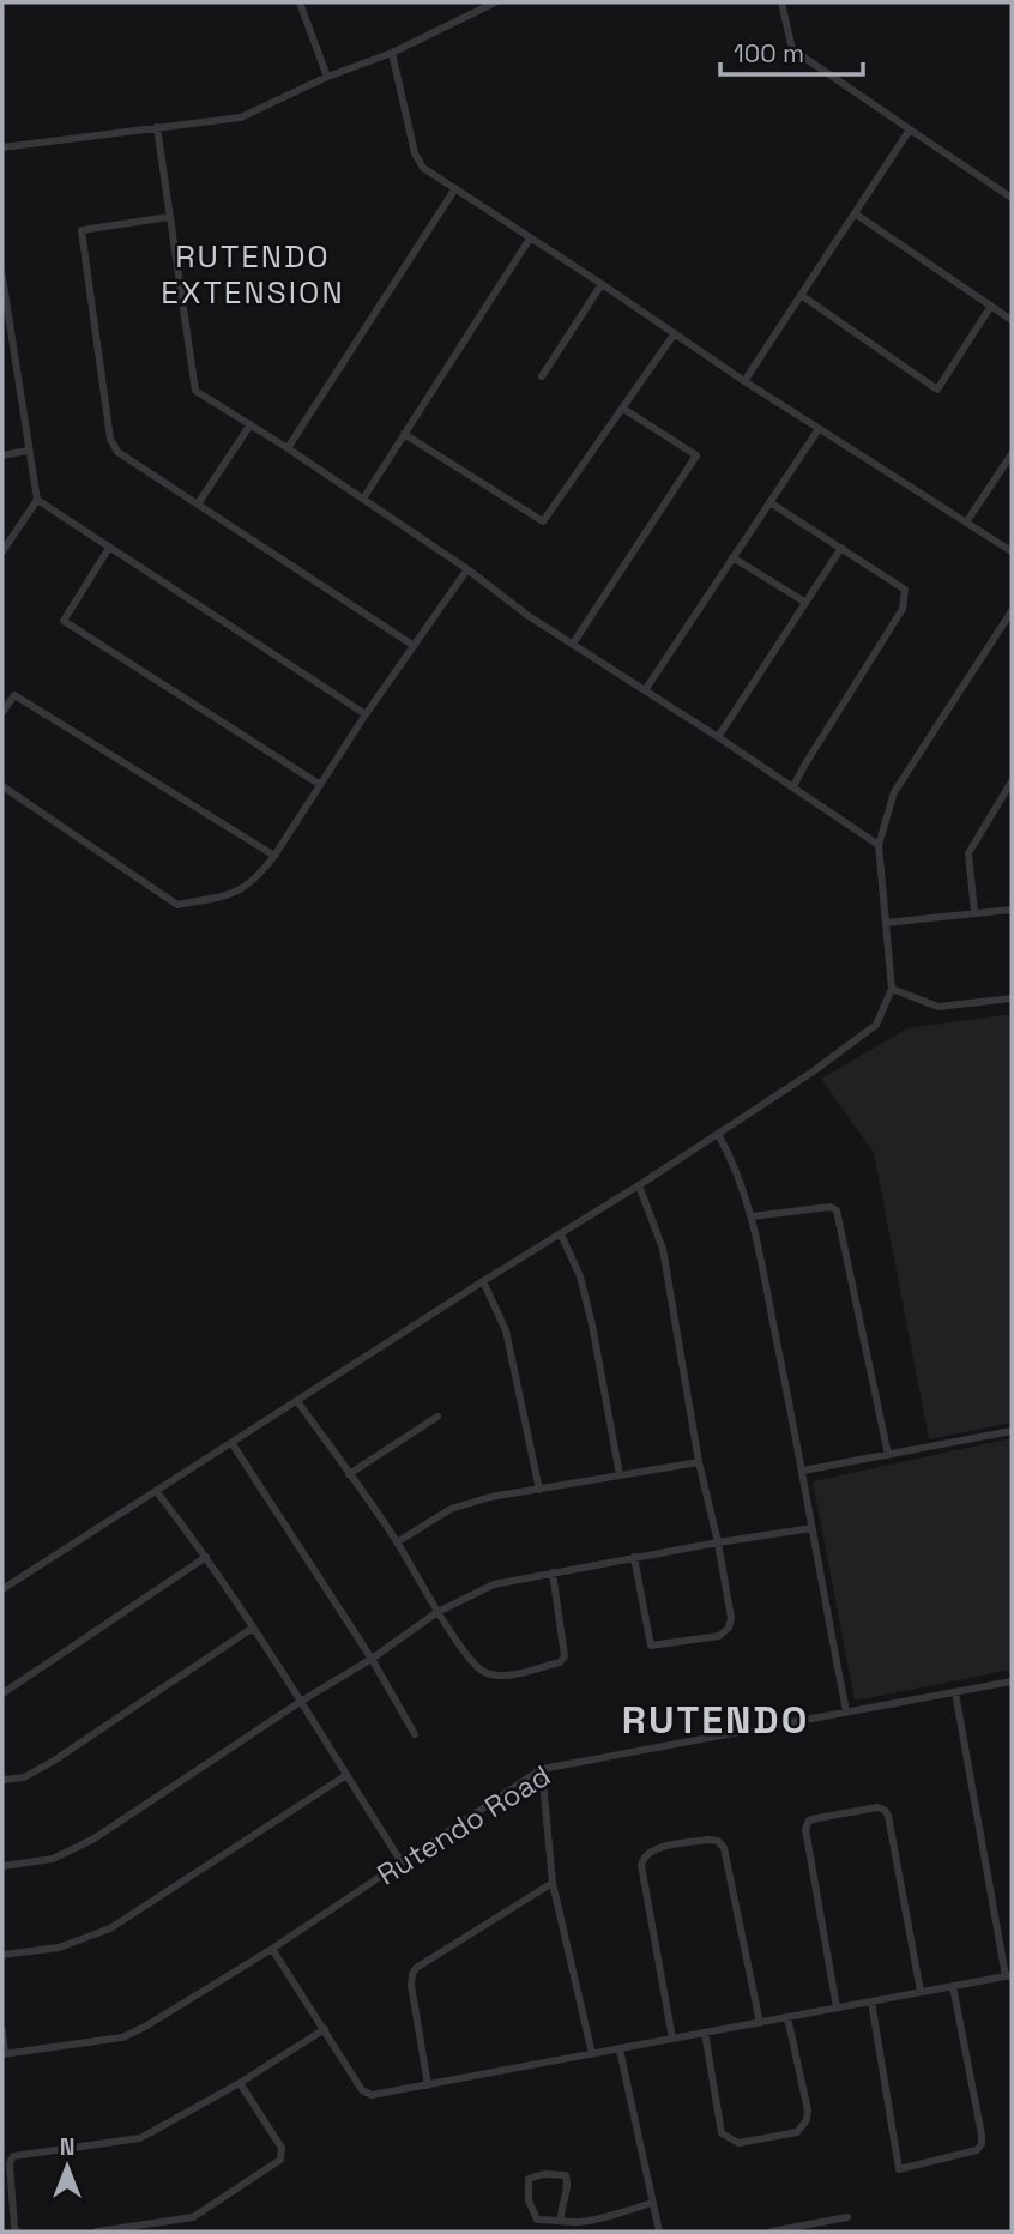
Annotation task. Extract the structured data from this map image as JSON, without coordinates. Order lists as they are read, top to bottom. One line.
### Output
{"streets":{"street":["Rutendo Road"]},"districts":["RUTENDO EXTENSION","RUTENDO"],"scale_bar":"100 m","north":"top"}
